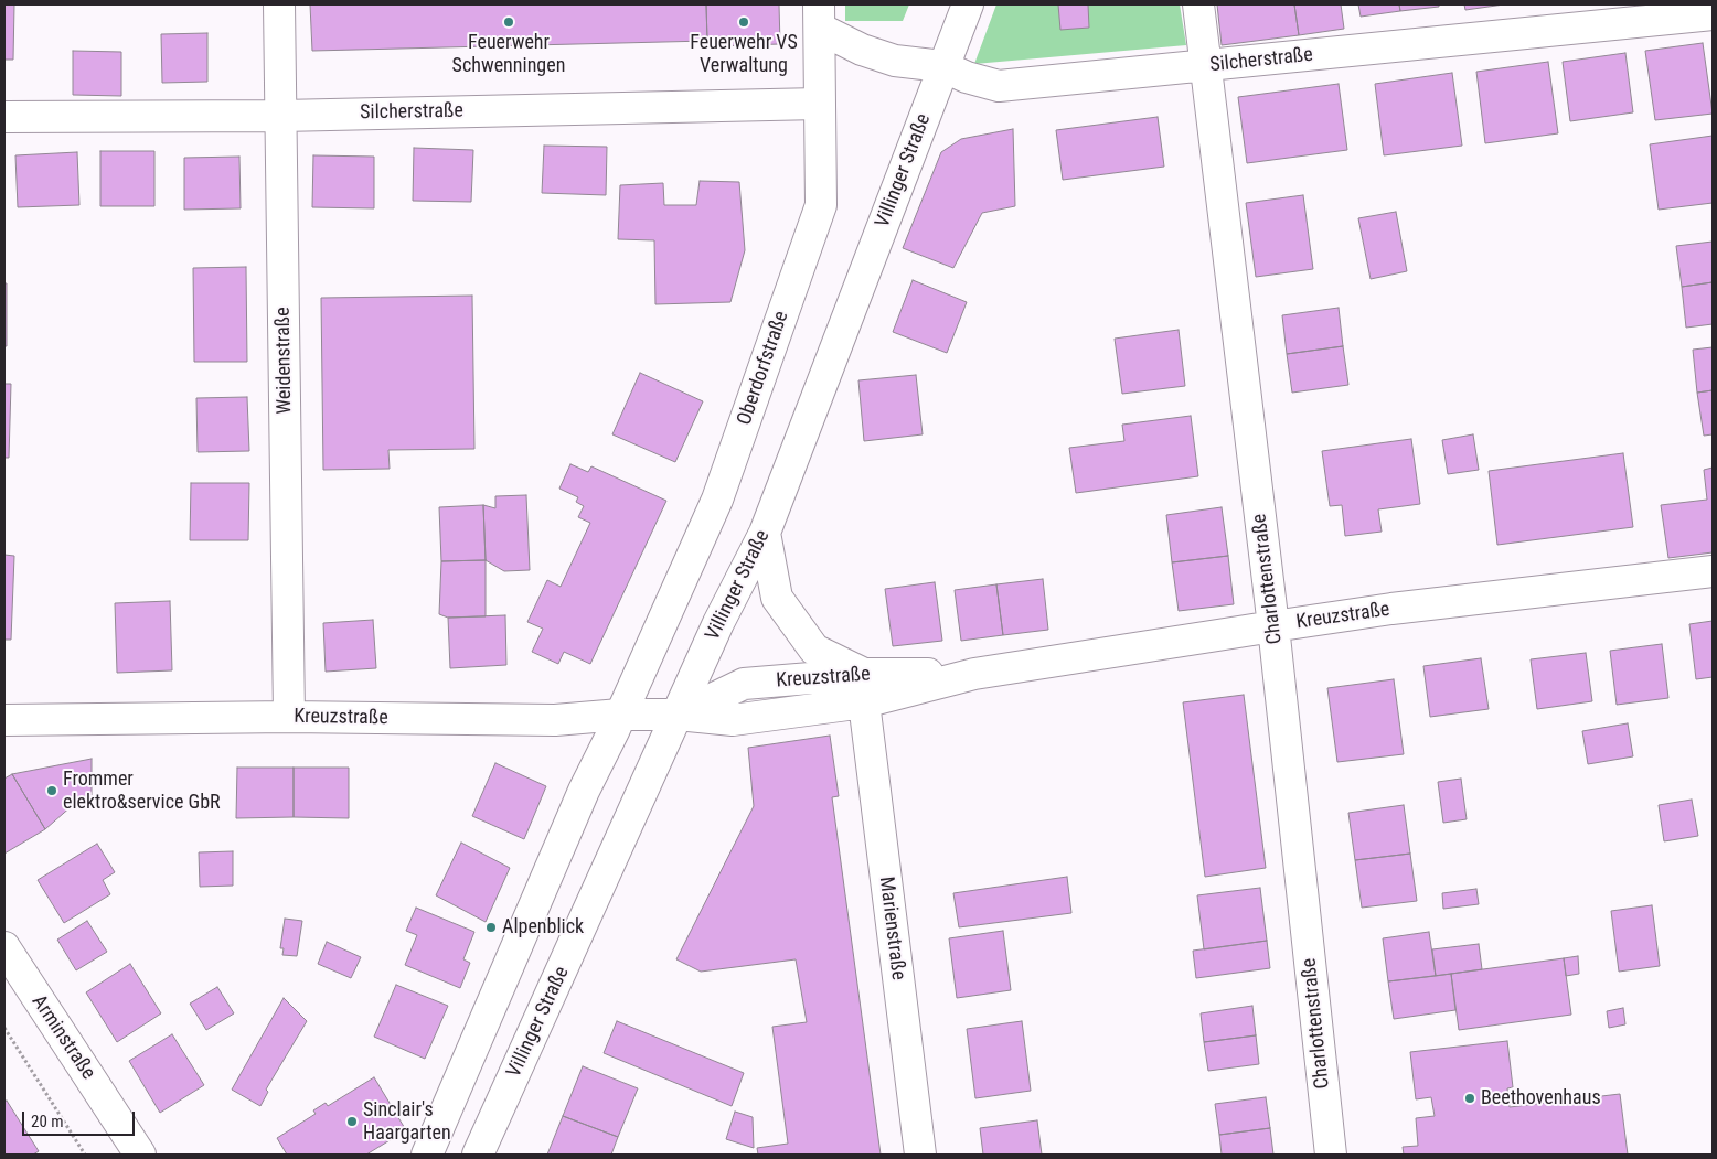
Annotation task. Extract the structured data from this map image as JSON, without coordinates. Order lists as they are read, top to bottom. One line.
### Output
{"streets":{"street":["Silcherstraße","Villinger Straße","Weidenstraße","Oberdorfstraße","Charlottenstraße","Kreuzstraße","Marienstraße","Arminstraße"]},"crossings":[["Silcherstraße","Villinger Straße"],["Silcherstraße","Weidenstraße"],["Silcherstraße","Oberdorfstraße"],["Silcherstraße","Charlottenstraße"],["Villinger Straße","Kreuzstraße"],["Weidenstraße","Kreuzstraße"],["Oberdorfstraße","Kreuzstraße"],["Charlottenstraße","Kreuzstraße"],["Kreuzstraße","Marienstraße"]],"places":["Feuerwehr Schwenningen","Feuerwehr VS Verwaltung","Frommer elektro&service GbR","Alpenblick","Beethovenhaus","Sinclair's Haargarten"],"scale_bar":"20 m"}
